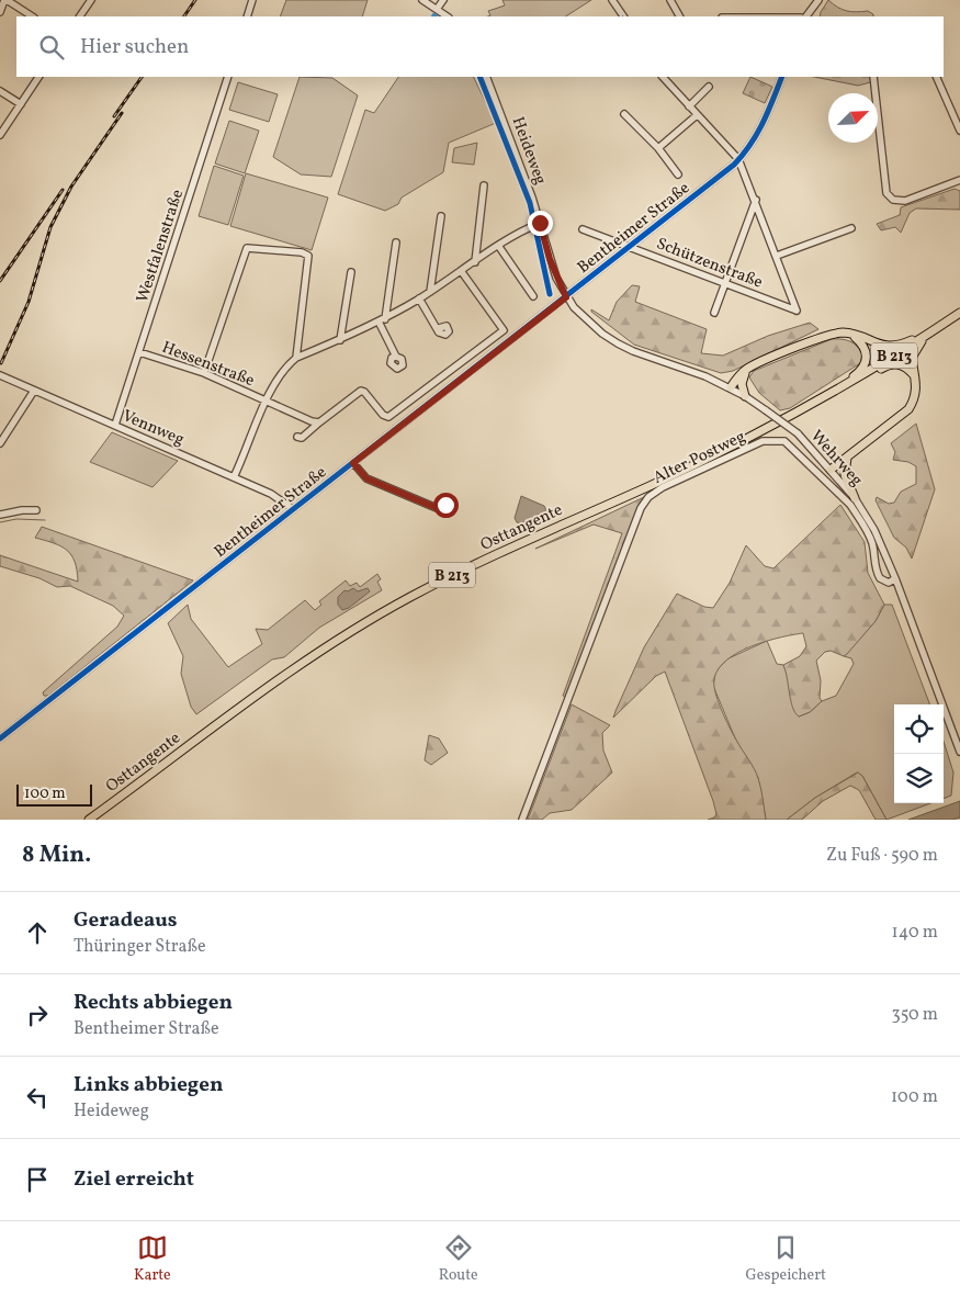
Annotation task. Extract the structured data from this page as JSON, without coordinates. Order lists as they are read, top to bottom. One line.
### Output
{"streets":{"main road":["B 213","Osttangente"],"street":["Heideweg","Bentheimer Straße","Westfalenstraße","Schützenstraße","Hessenstraße","Vennweg","Alter Postweg","Wehrweg"]},"crossings":[["Heideweg","Bentheimer Straße"],["Heideweg","Wehrweg"],["Bentheimer Straße","Schützenstraße"],["Bentheimer Straße","Vennweg"],["Bentheimer Straße","Wehrweg"],["Westfalenstraße","Hessenstraße"],["Westfalenstraße","Vennweg"],["Alter Postweg","Wehrweg"]],"scale_bar":"100 m","north":"top right","page":{"search":"Hier suchen","scale":"100 m","heading":["8 Min.","Zu Fuß · 590 m"],"list":[["Geradeaus","Thüringer Straße","140 m"],["Rechts abbiegen","Bentheimer Straße","350 m"],["Links abbiegen","Heideweg","100 m"],"Ziel erreicht"],"nav":["Karte","Route","Gespeichert"]}}
